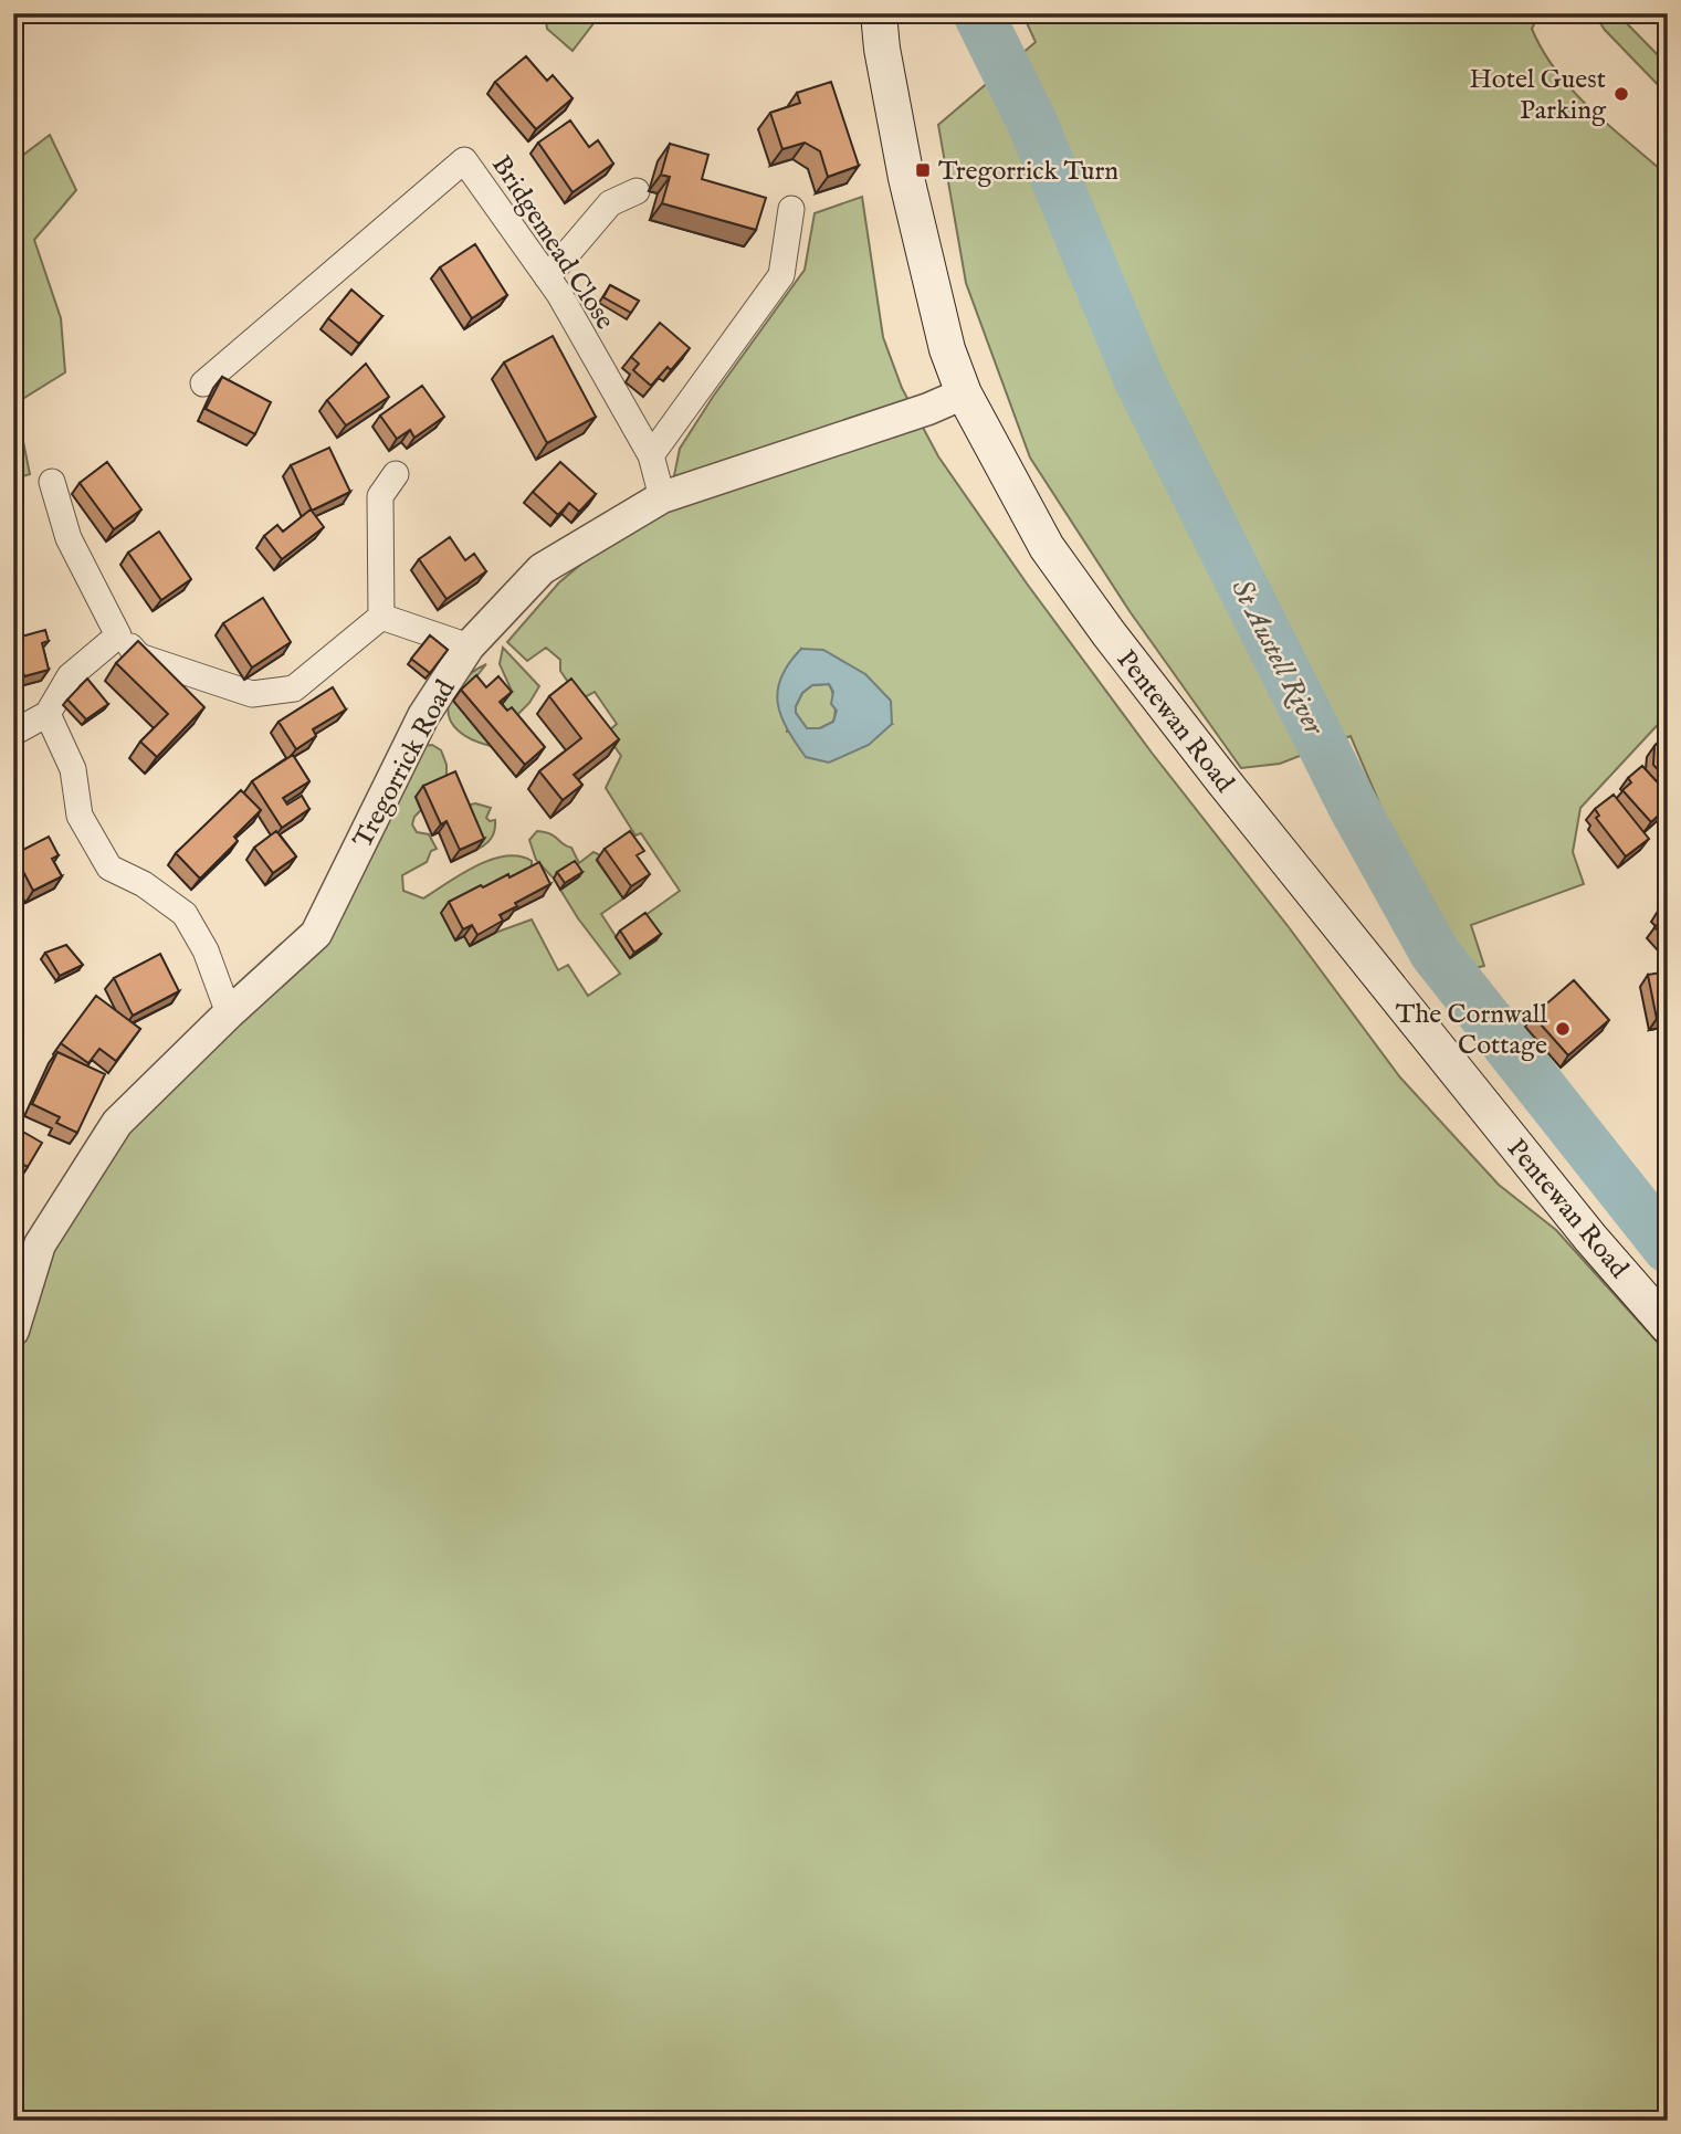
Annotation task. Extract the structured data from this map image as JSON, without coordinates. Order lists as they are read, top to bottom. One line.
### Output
{"streets":{"main road":["Pentewan Road"],"street":["Bridgemead Close","Tregorrick Road"]},"crossings":[["Bridgemead Close","Tregorrick Road"],["Pentewan Road","Tregorrick Road"]],"water":["St Austell River"],"places":{"other":["Hotel Guest Parking","The Cornwall Cottage"],"transit":["Tregorrick Turn"]}}
